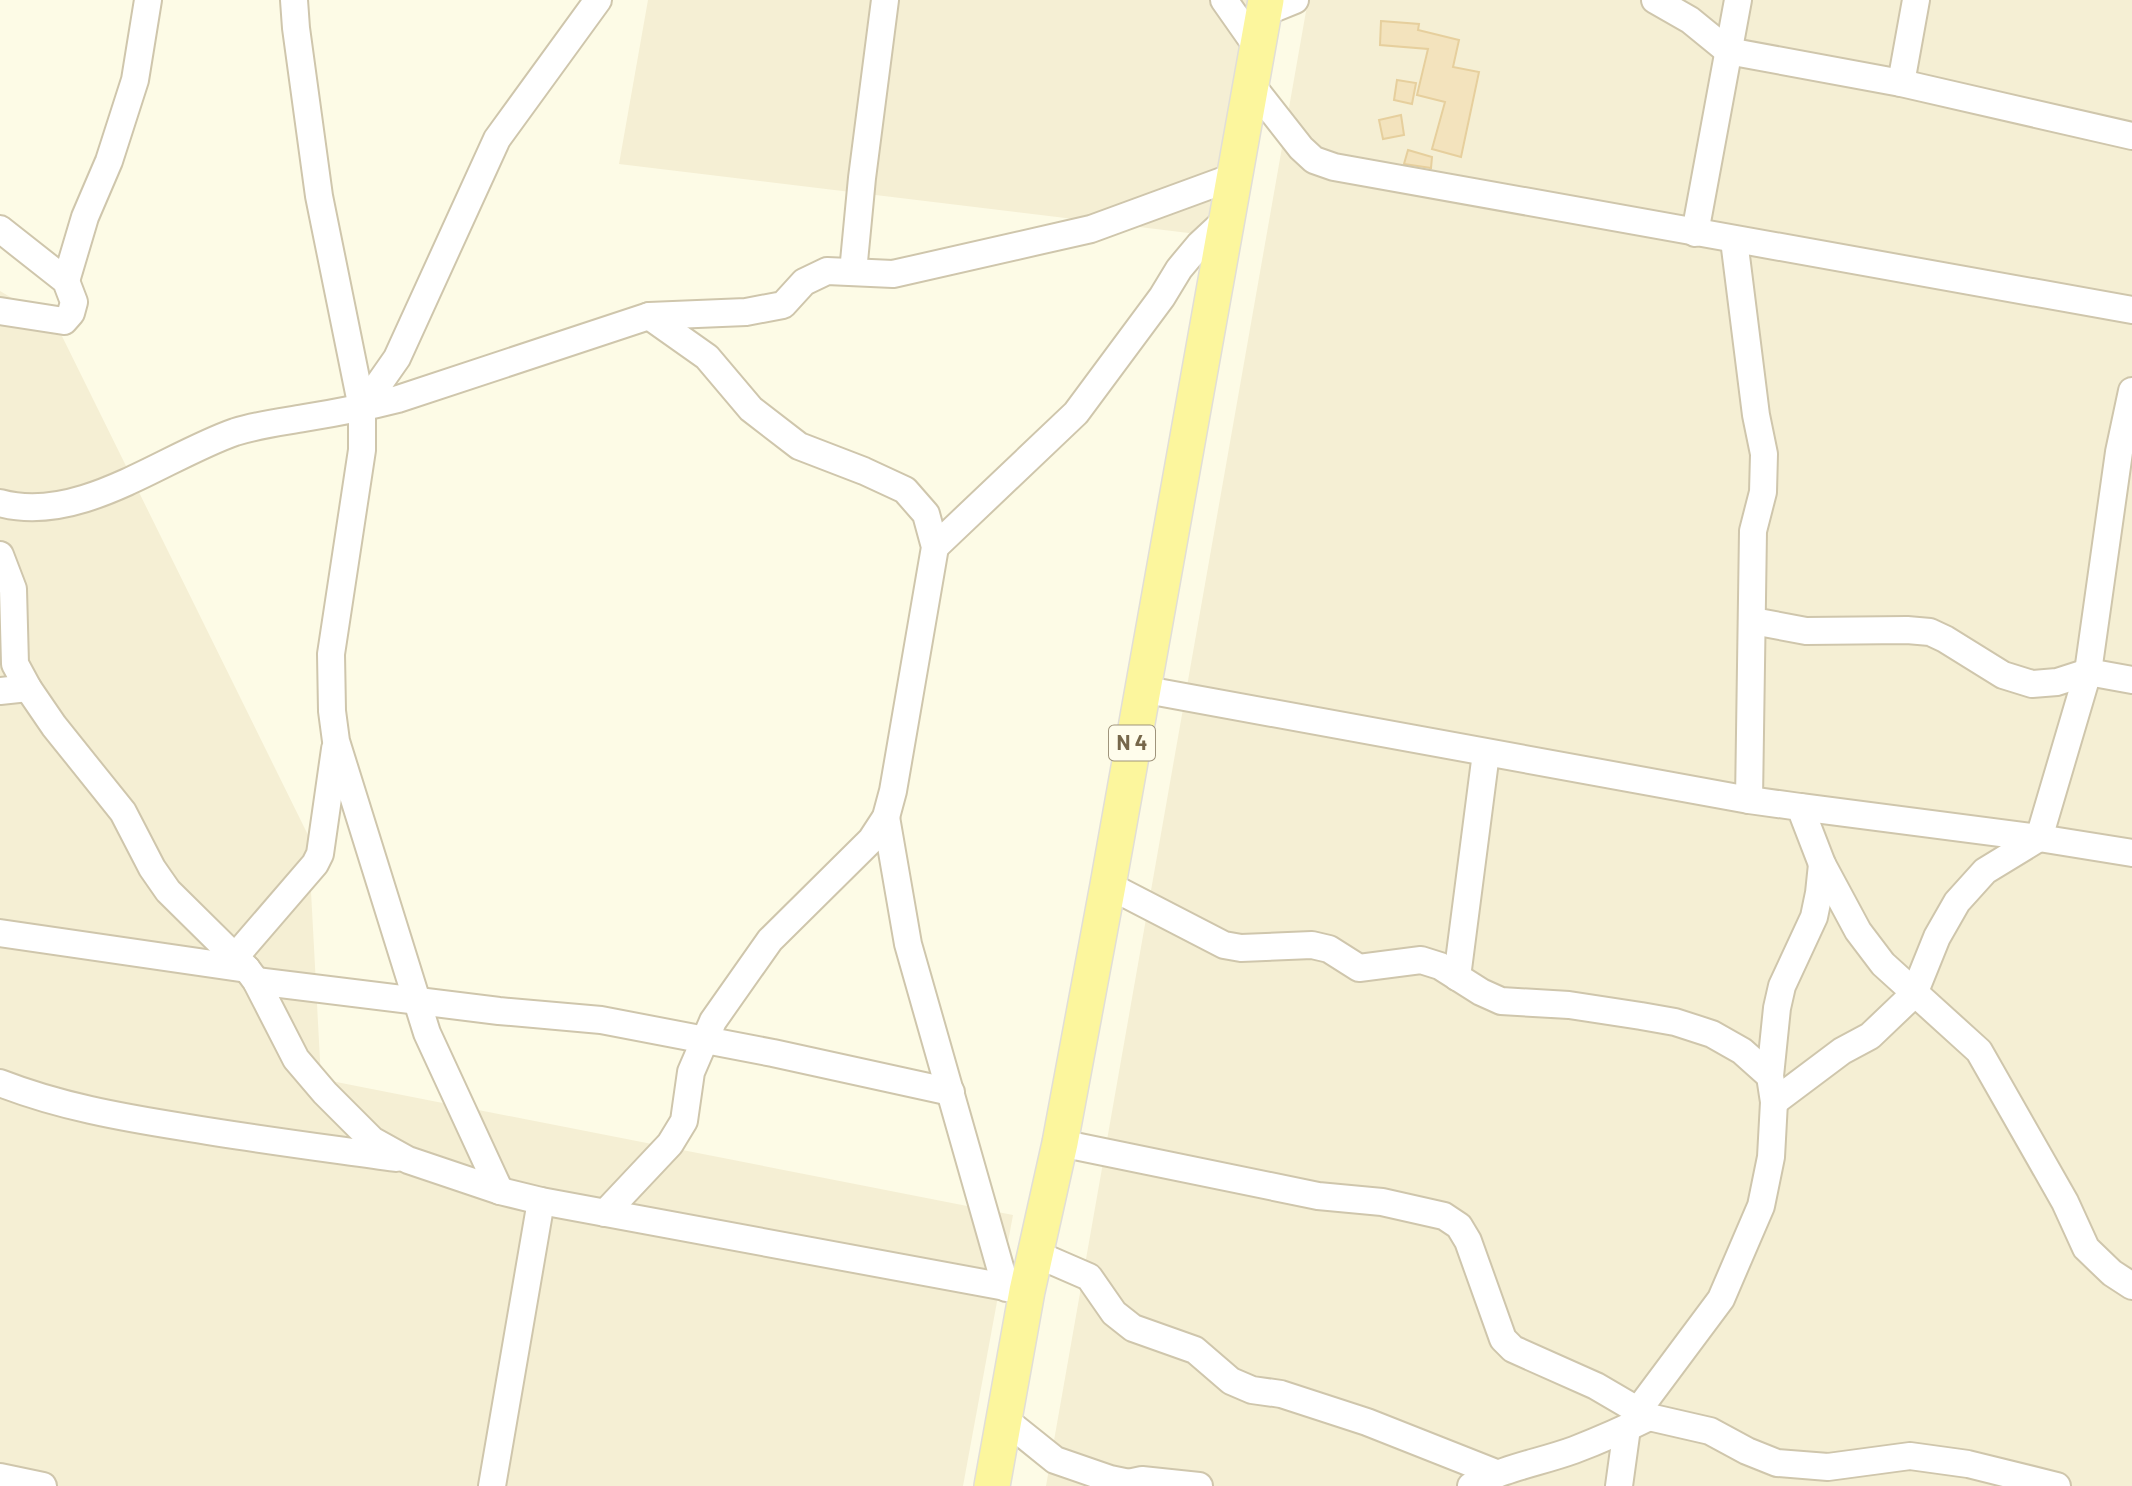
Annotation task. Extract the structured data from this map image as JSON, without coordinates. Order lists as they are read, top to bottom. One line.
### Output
{"streets":{"main road":["N 4"]}}
